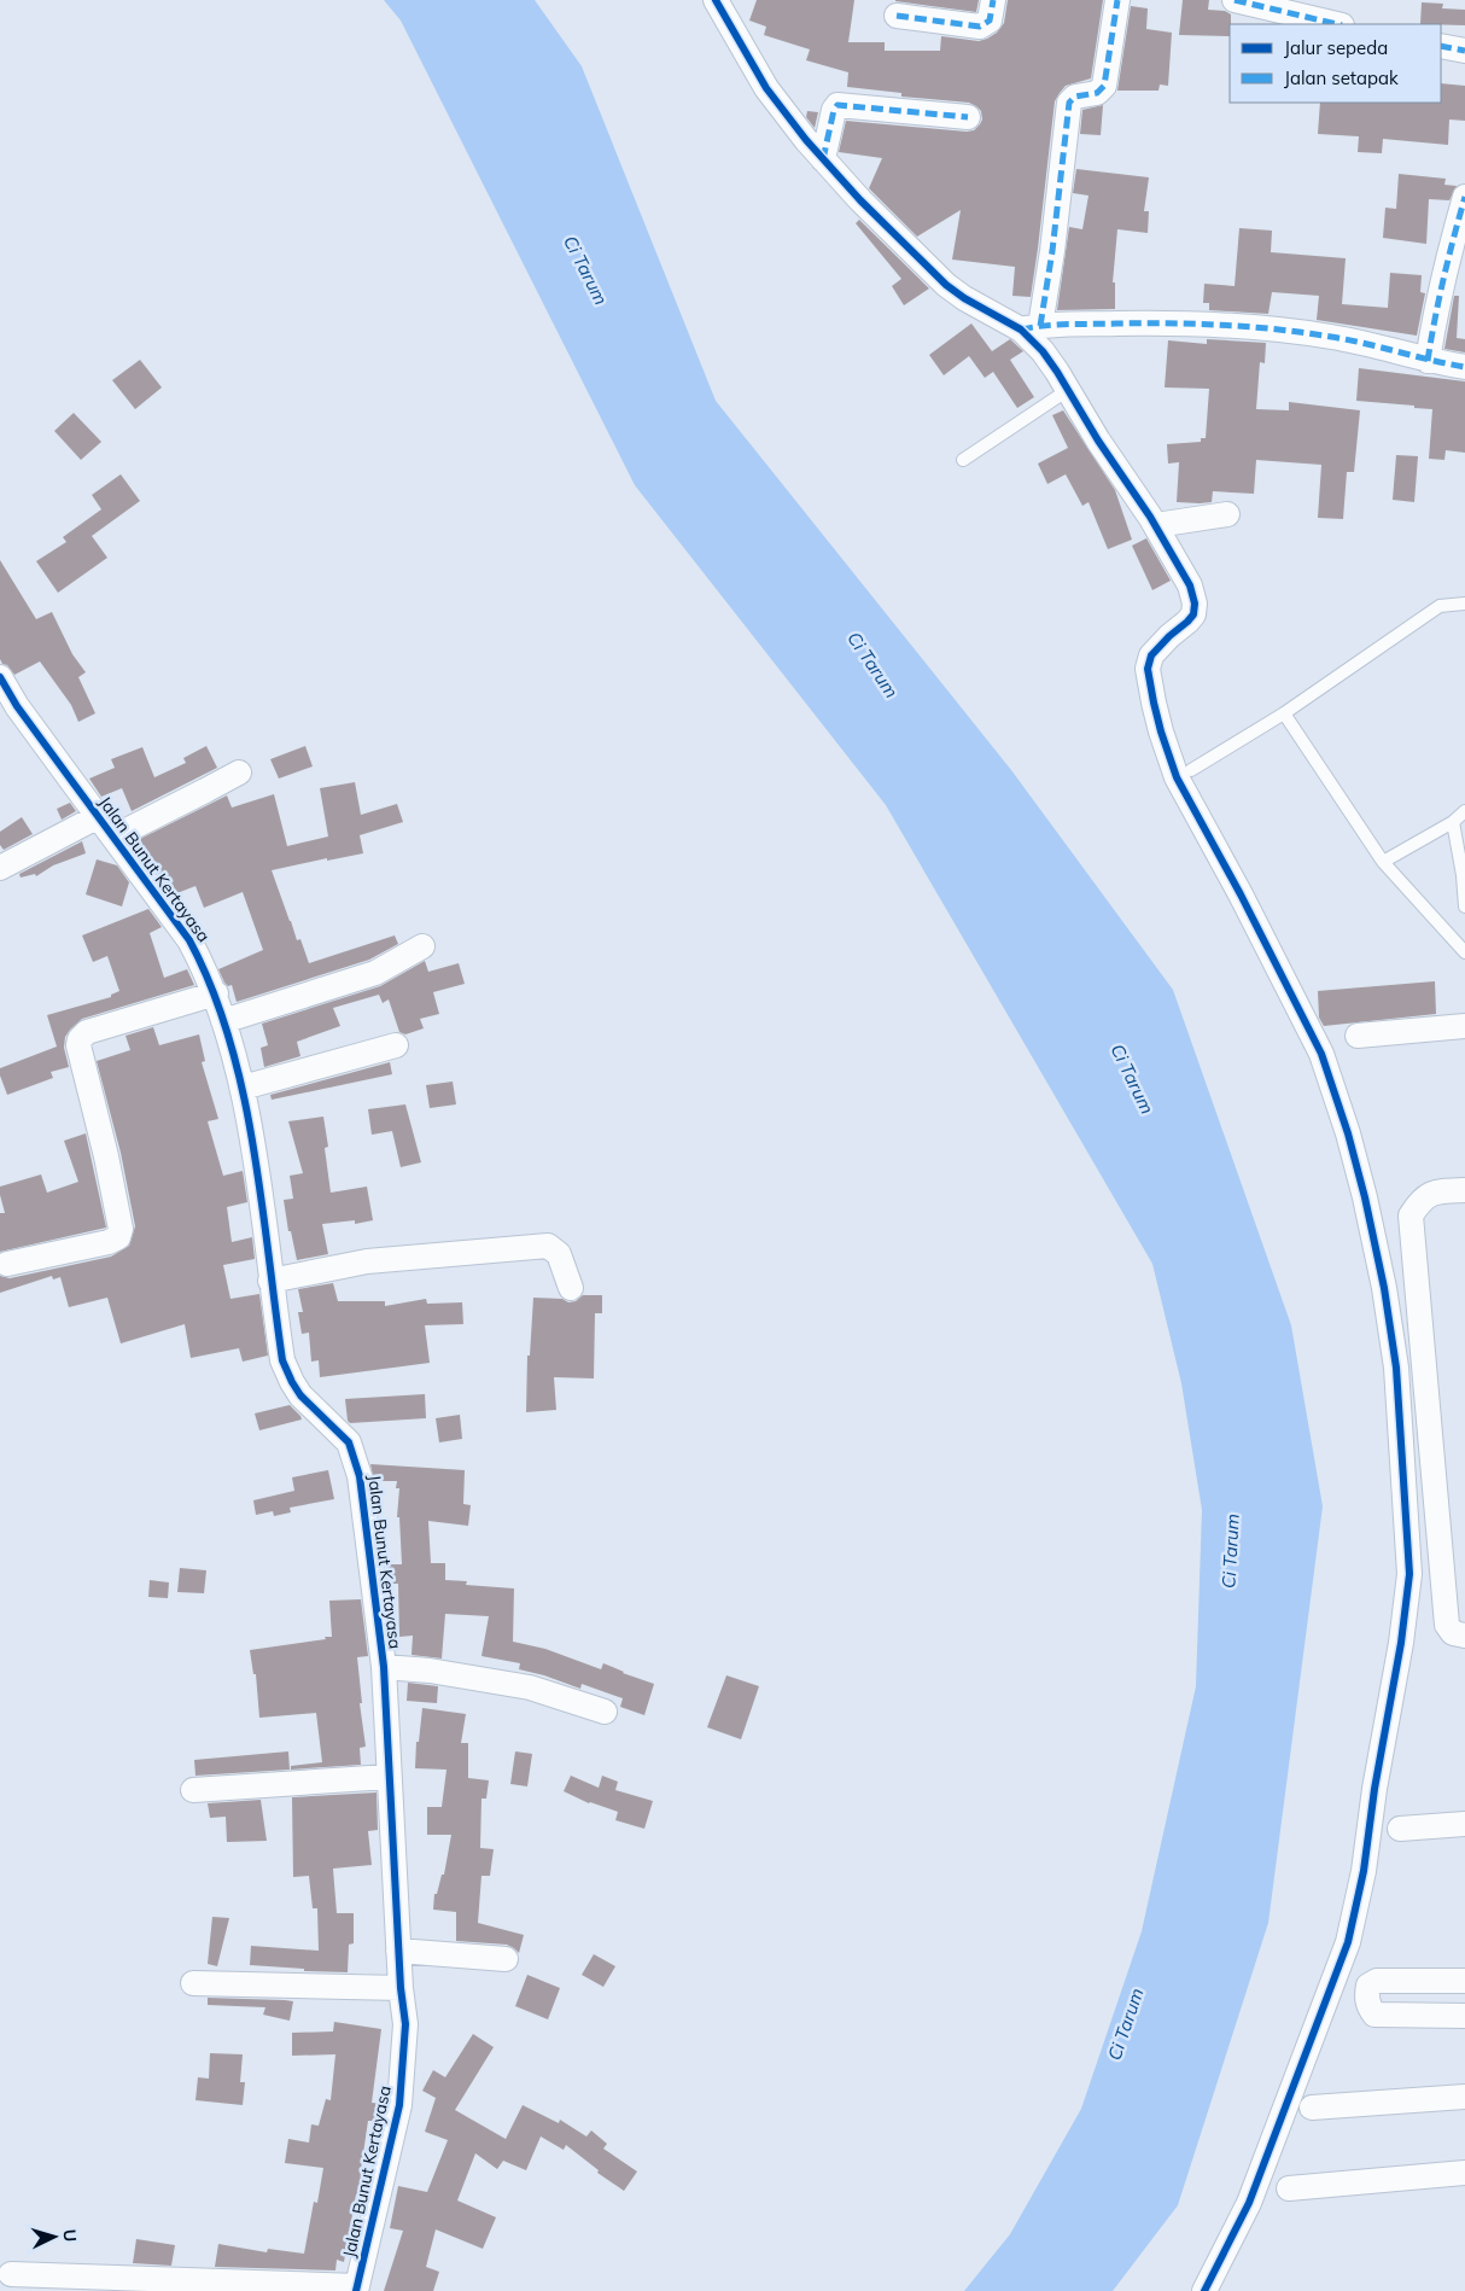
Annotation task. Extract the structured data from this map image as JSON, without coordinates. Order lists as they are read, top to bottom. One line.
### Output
{"streets":{"street":["Jalan Bunut Kertayasa"]},"water":["Ci Tarum"],"legend":["Jalur sepeda","Jalan setapak"],"north":"right"}
